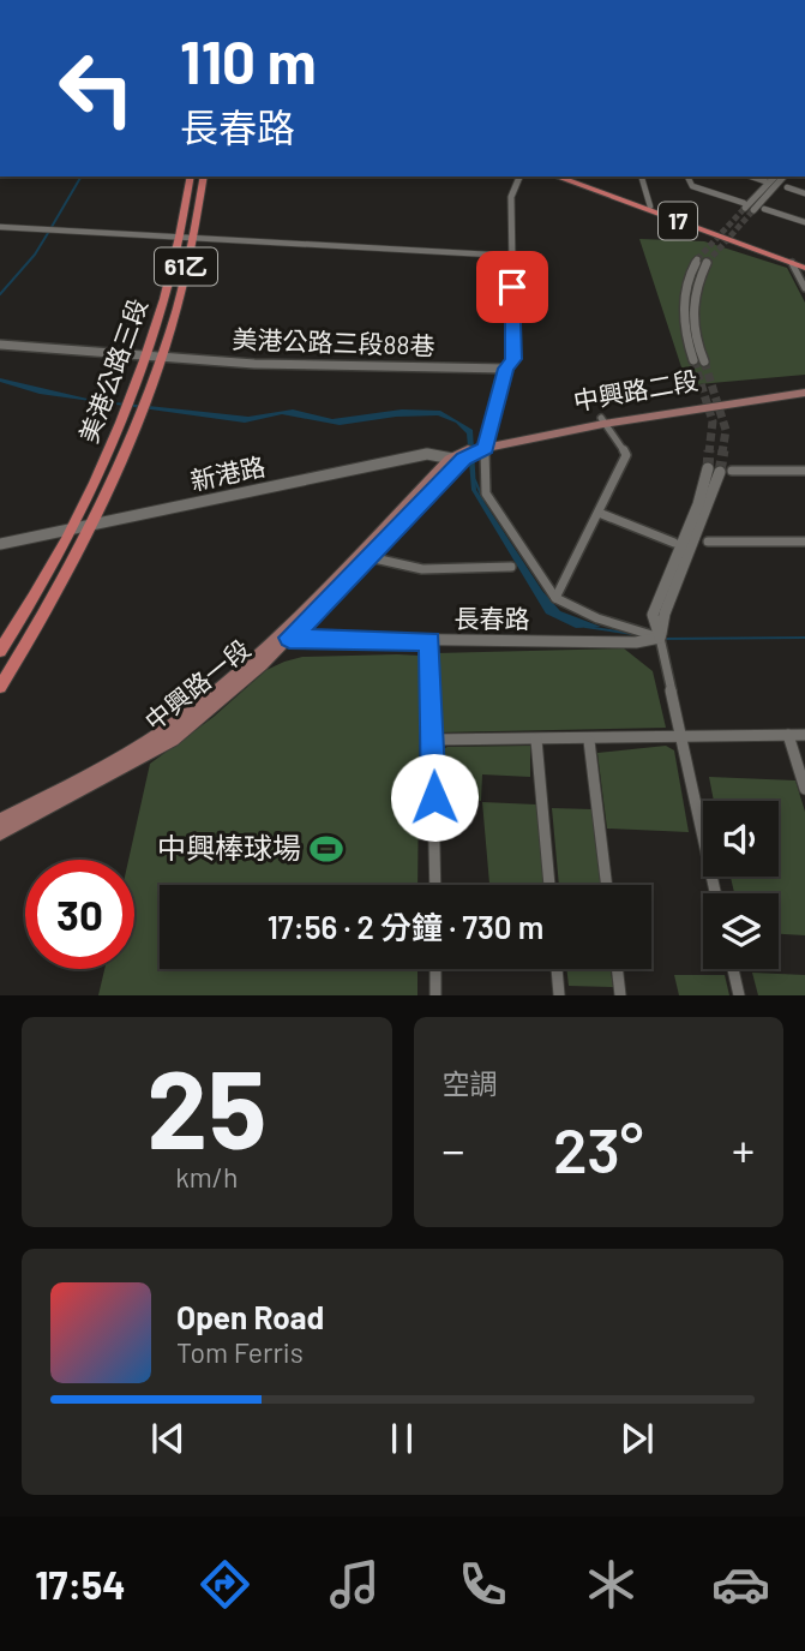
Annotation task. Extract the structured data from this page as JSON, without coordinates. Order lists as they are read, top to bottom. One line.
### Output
{"streets":{"main road":["17","61乙","美港公路三段","中興路二段","中興路一段"],"street":["美港公路三段88巷","新港路","長春路"]},"crossings":[["61乙","美港公路三段"],["61乙","新港路"],["美港公路三段88巷","美港公路三段"],["美港公路三段","新港路"],["中興路二段","新港路"],["中興路二段","中興路一段"],["新港路","中興路一段"],["長春路","中興路一段"]],"places":{"sports":["中興棒球場"]},"page":{"turn":["110 m","長春路"],"limit":"30","trip":"17:56 · 2 分鐘 · 730 m","tile":[["25","km/h"],"空調"],"heat":["−","23°","+"],"song":["Open Road","Tom Ferris"],"tabs":"17:54"}}
